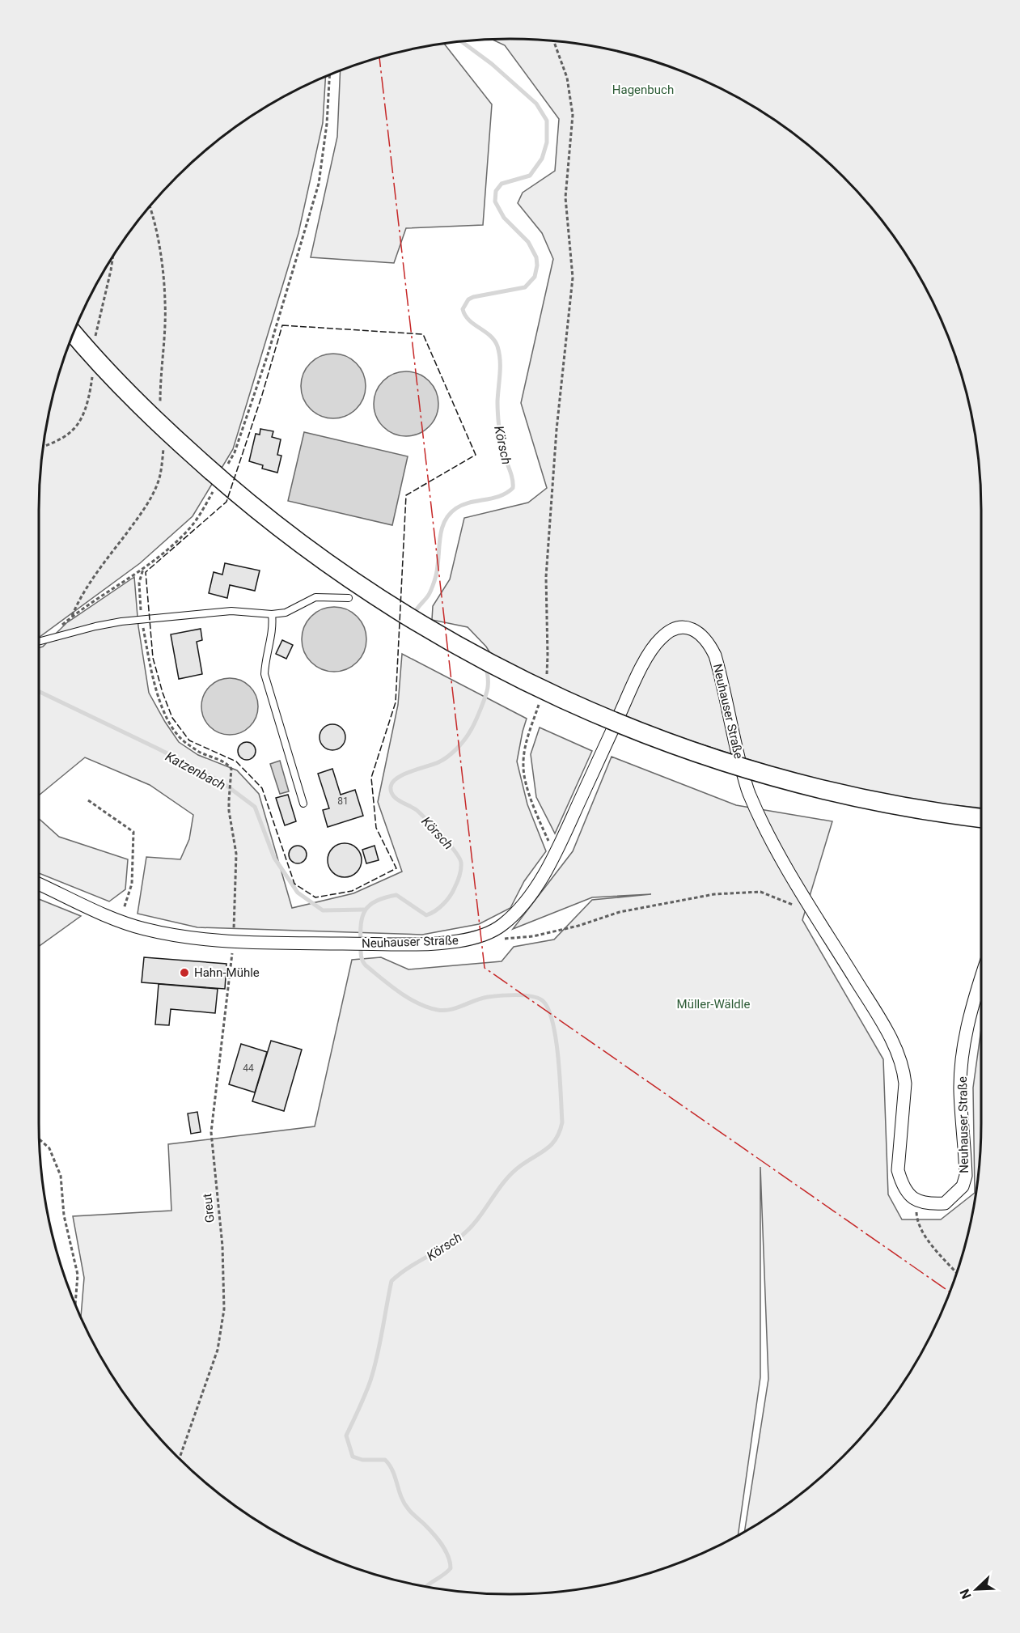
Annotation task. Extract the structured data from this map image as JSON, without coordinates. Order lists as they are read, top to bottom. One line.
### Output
{"streets":{"street":["Neuhauser Straße"],"path":["Greut"]},"crossings":[["Neuhauser Straße","Greut"]],"water":["Körsch","Katzenbach"],"parks":["Hagenbuch","Müller-Wäldle"],"places":["Hahn-Mühle"],"house_numbers":["81","44"],"north":"bottom left"}
